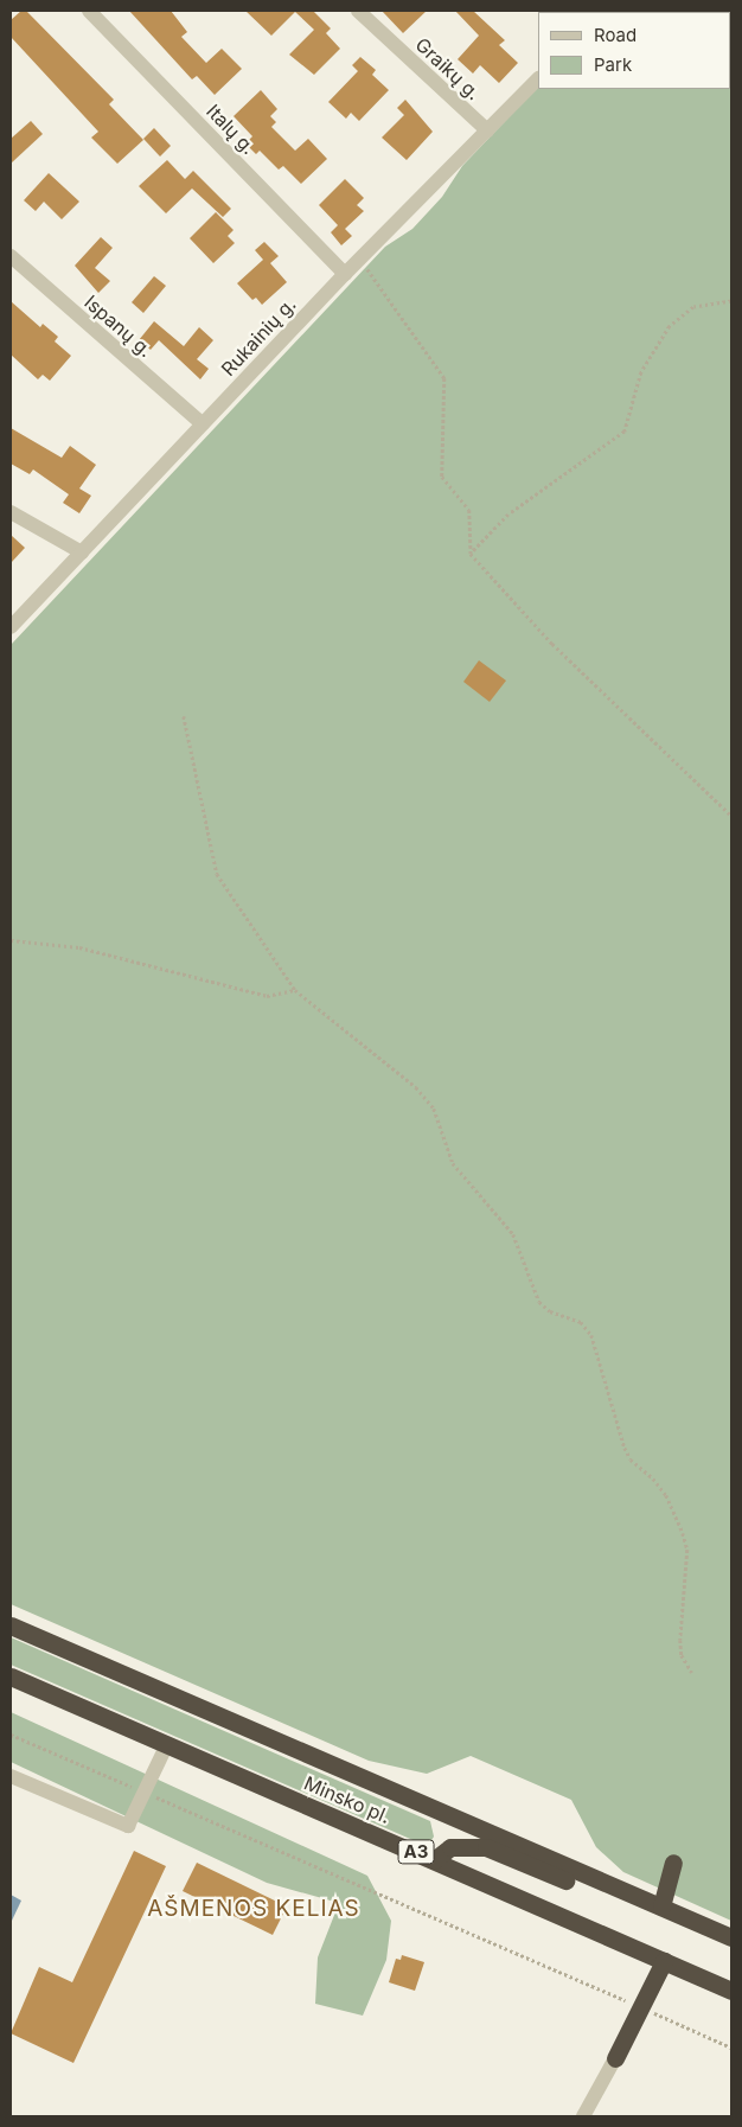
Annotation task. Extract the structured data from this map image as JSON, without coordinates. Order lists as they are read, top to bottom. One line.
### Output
{"streets":{"highway":["Minsko pl.","A3"],"street":["Graikų g.","Italų g.","Ispanų g.","Rukainių g."]},"crossings":[["Graikų g.","Rukainių g."],["Italų g.","Rukainių g."],["Ispanų g.","Rukainių g."]],"districts":["AŠMENOS KELIAS"],"legend":["Road","Park"]}
